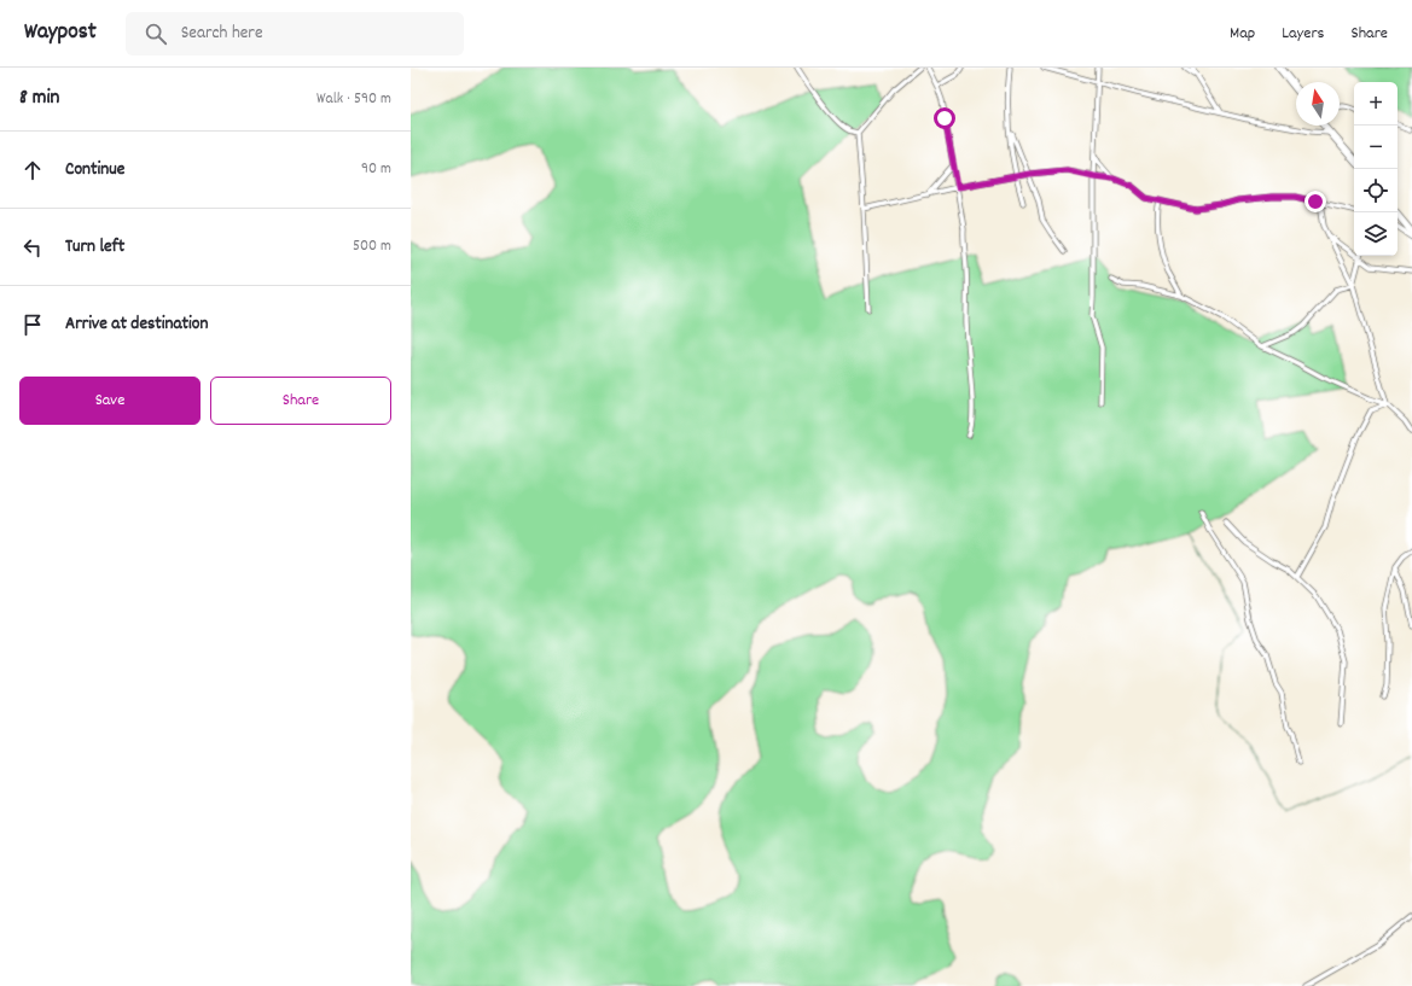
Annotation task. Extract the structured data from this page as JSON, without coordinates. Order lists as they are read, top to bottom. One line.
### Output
{"north":"top","page":{"header":"Waypost","search":"Search here","nav":["Map","Layers","Share"],"heading":["8 min","Walk · 590 m"],"map_buttons":["+","−"],"list":[["Continue","90 m"],["Turn left","500 m"],"Arrive at destination"],"buttons":["Save","Share"]}}
